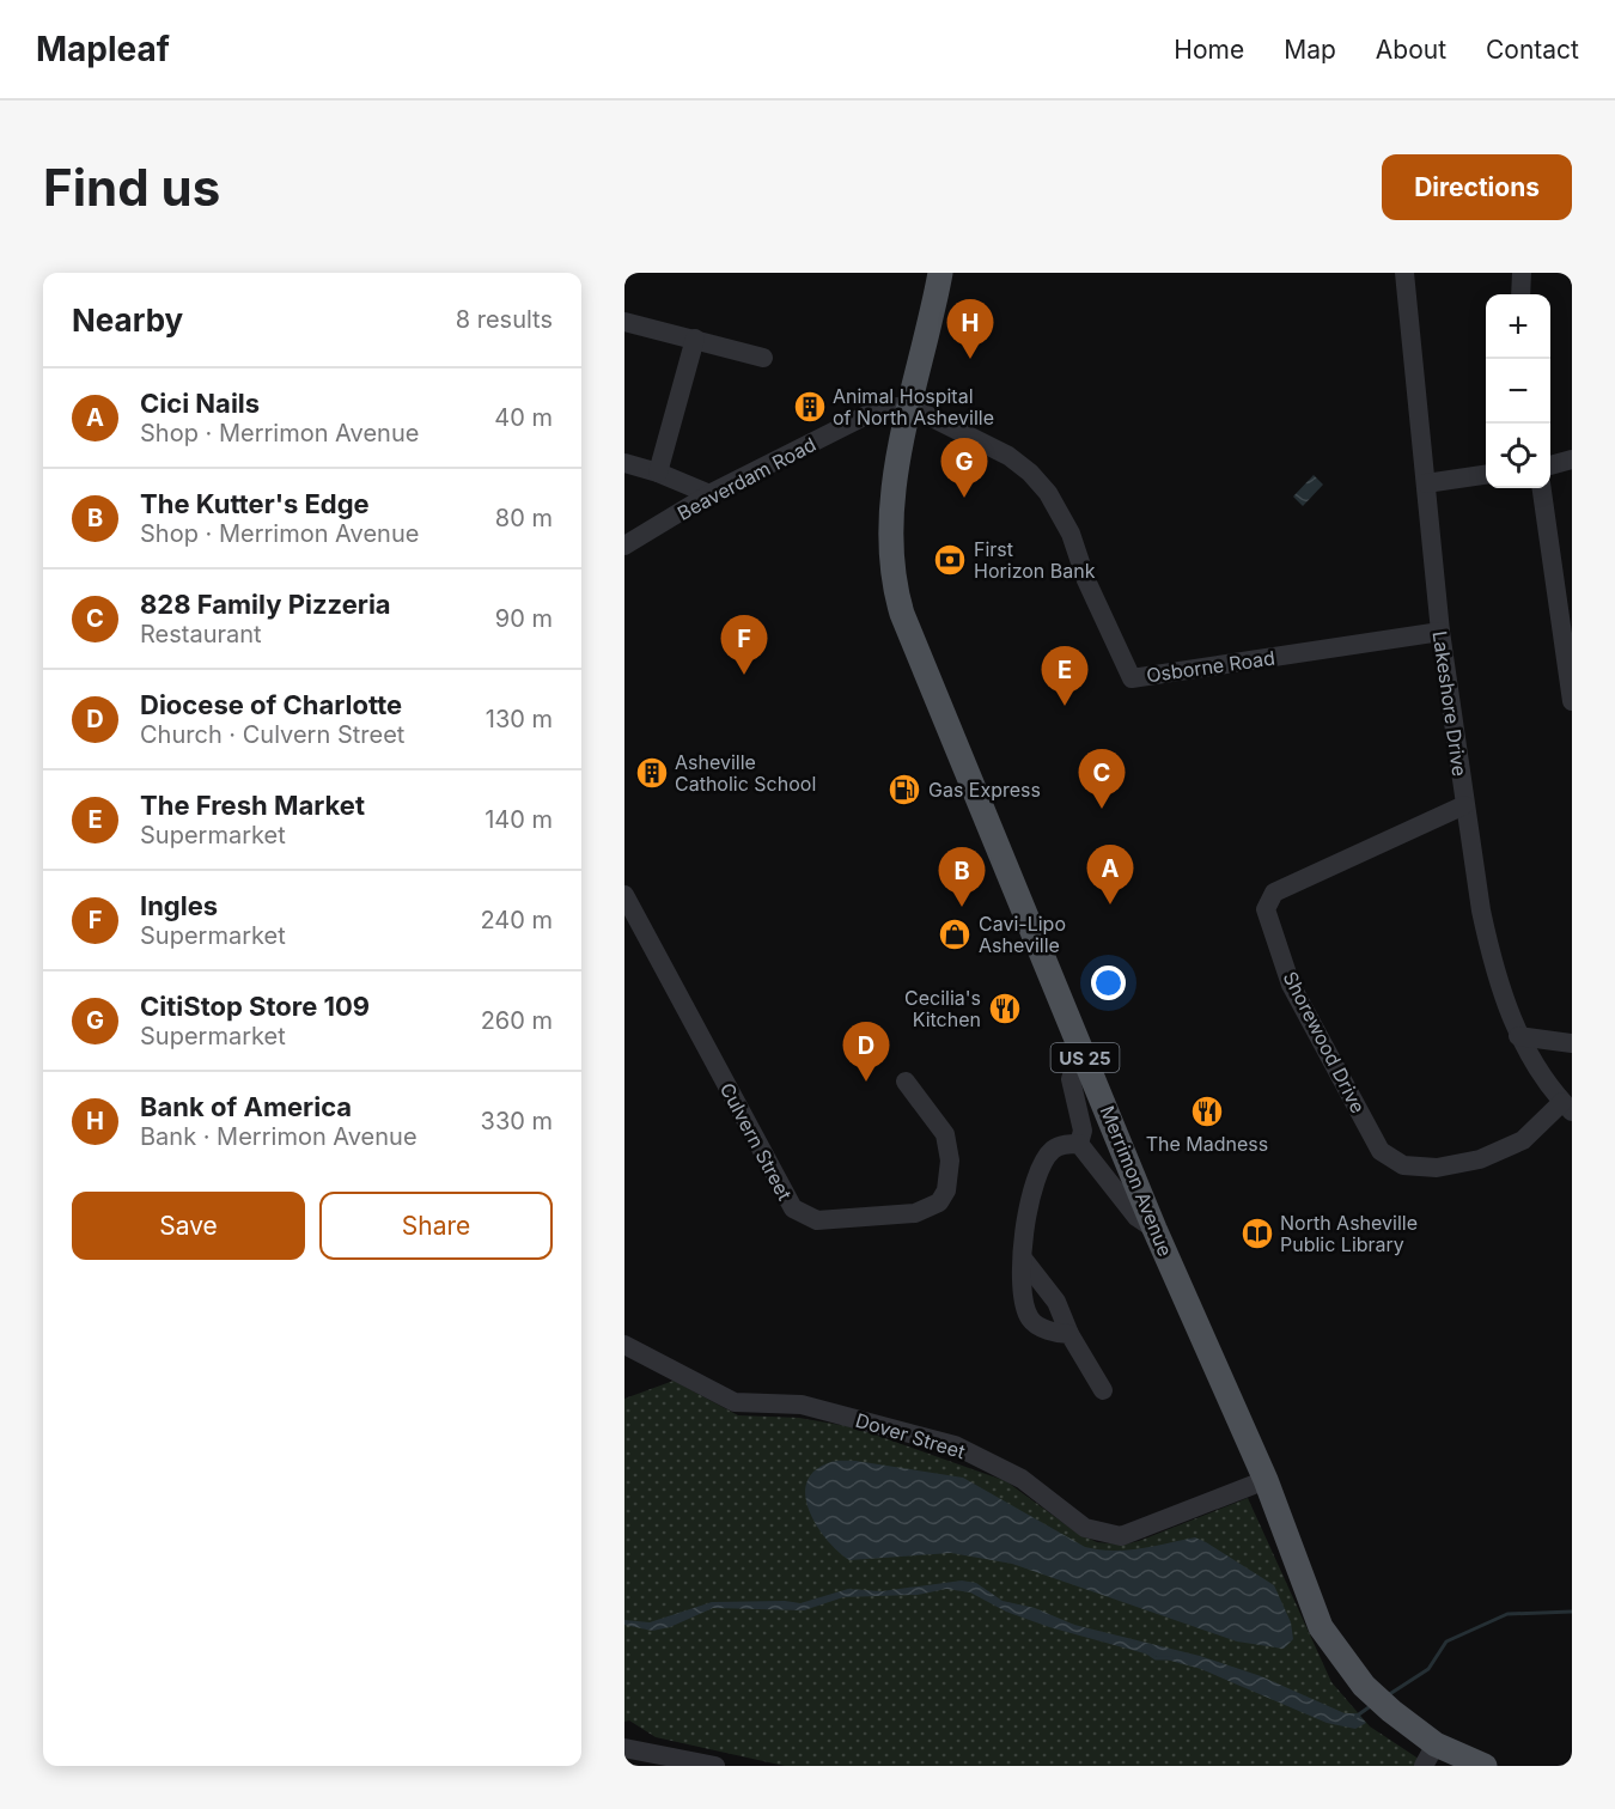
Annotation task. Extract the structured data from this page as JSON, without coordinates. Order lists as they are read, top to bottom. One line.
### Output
{"streets":{"main road":["US 25","Merrimon Avenue"],"street":["Beaverdam Road","Osborne Road","Lakeshore Drive","Shorewood Drive","Culvern Street","Dover Street"]},"crossings":[["Beaverdam Road","Osborne Road"],["Beaverdam Road","Merrimon Avenue"],["Osborne Road","Lakeshore Drive"],["Osborne Road","Merrimon Avenue"],["Lakeshore Drive","Shorewood Drive"],["Merrimon Avenue","Dover Street"]],"places":{"building":["Animal Hospital of North Asheville","Asheville Catholic School"],"bank":["First Horizon Bank"],"fuel station":["Gas Express"],"shop":["Cavi-Lipo Asheville"],"restaurant":["Cecilia's Kitchen","The Madness"],"library":["North Asheville Public Library"]},"page":{"header":"Mapleaf","nav":["Home","Map","About","Contact"],"buttons":["Directions",["Save","Share"]],"title":"Find us","heading":["Nearby","8 results"],"map_buttons":["+","−"],"pins":["H","G","F","E","C","A","B","D"],"list":[{"mark":"A","name":"Cici Nails","note":"Shop · Merrimon Avenue","value":"40 m"},{"mark":"B","name":"The Kutter's Edge","note":"Shop · Merrimon Avenue","value":"80 m"},{"mark":"C","name":"828 Family Pizzeria","note":"Restaurant","value":"90 m"},{"mark":"D","name":"Diocese of Charlotte","note":"Church · Culvern Street","value":"130 m"},{"mark":"E","name":"The Fresh Market","note":"Supermarket","value":"140 m"},{"mark":"F","name":"Ingles","note":"Supermarket","value":"240 m"},{"mark":"G","name":"CitiStop Store 109","note":"Supermarket","value":"260 m"},{"mark":"H","name":"Bank of America","note":"Bank · Merrimon Avenue","value":"330 m"}]}}
